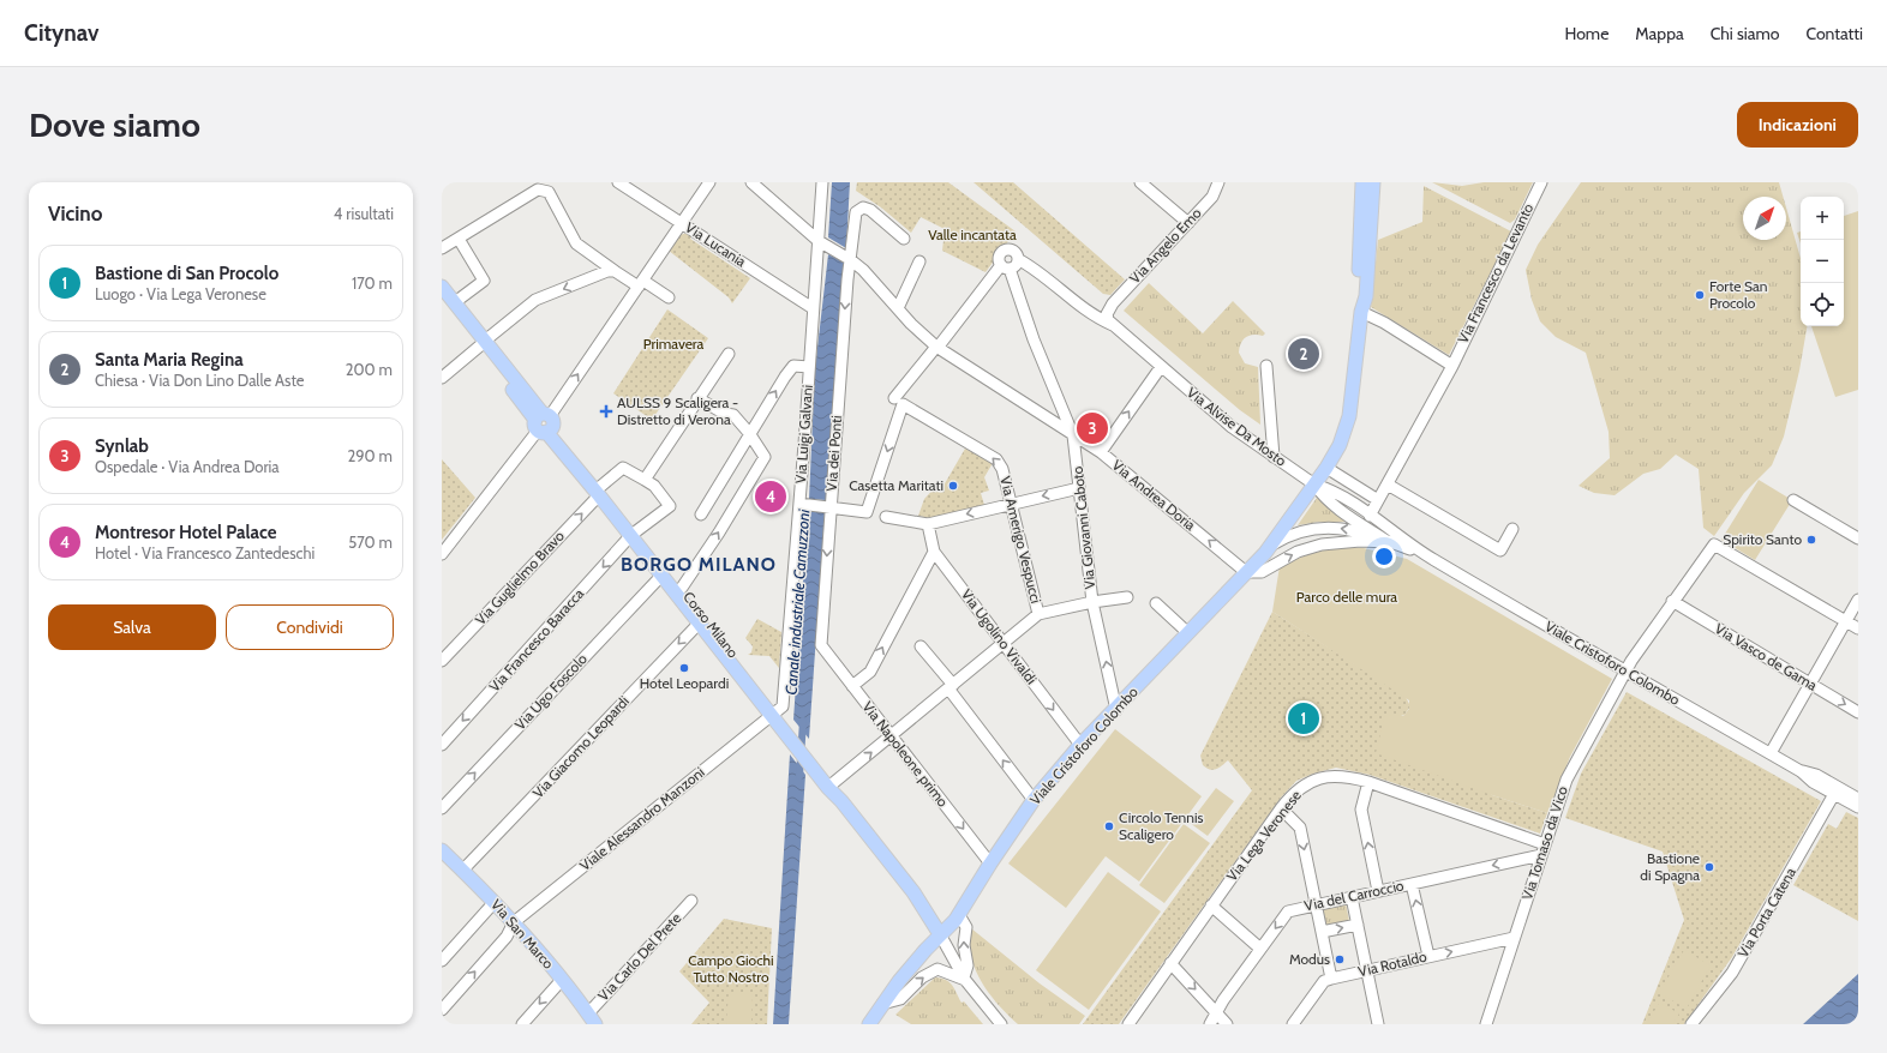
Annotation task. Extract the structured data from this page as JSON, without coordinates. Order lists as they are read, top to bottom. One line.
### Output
{"streets":{"main road":["Corso Milano","Viale Cristoforo Colombo","Via San Marco"],"street":["Via Lucania","Via Angelo Emo","Via Francesco da Levanto","Via Alvise Da Mosto","Via Luigi Galvani","Via dei Ponti","Via Andrea Doria","Via Giovanni Caboto","Via Amerigo Vespucci","Via Guglielmo Bravo","Via Ugolino Vivaldi","Via Francesco Baracca","Via Vasco de Gama","Via Ugo Foscolo","Via Giacomo Leopardi","Via Napoleone primo","Viale Alessandro Manzoni","Via Lega Veronese","Via Tomaso da Vico","Via del Carroccio","Via Porta Catena","Via Carlo Del Prete","Via Rotaldo"]},"crossings":[["Via Lucania","Via Luigi Galvani"],["Via Angelo Emo","Via Alvise Da Mosto"],["Via Francesco da Levanto","Viale Cristoforo Colombo"],["Via Alvise Da Mosto","Via Giovanni Caboto"],["Via Alvise Da Mosto","Viale Cristoforo Colombo"],["Via Luigi Galvani","Via Andrea Doria"],["Via Luigi Galvani","Corso Milano"],["Via Luigi Galvani","Viale Alessandro Manzoni"],["Via dei Ponti","Via Andrea Doria"],["Via dei Ponti","Via Napoleone primo"],["Via Andrea Doria","Via Giovanni Caboto"],["Via Andrea Doria","Viale Cristoforo Colombo"],["Via Giovanni Caboto","Viale Cristoforo Colombo"],["Via Guglielmo Bravo","Corso Milano"],["Via Guglielmo Bravo","Via Francesco Baracca"],["Corso Milano","Via Francesco Baracca"],["Corso Milano","Viale Cristoforo Colombo"],["Corso Milano","Via Ugo Foscolo"],["Corso Milano","Via Giacomo Leopardi"],["Corso Milano","Viale Alessandro Manzoni"],["Via Ugolino Vivaldi","Viale Cristoforo Colombo"],["Via Vasco de Gama","Via Tomaso da Vico"],["Viale Cristoforo Colombo","Via Napoleone primo"],["Viale Cristoforo Colombo","Via Tomaso da Vico"],["Viale Cristoforo Colombo","Via Porta Catena"],["Via Giacomo Leopardi","Via San Marco"],["Viale Alessandro Manzoni","Via San Marco"],["Via Lega Veronese","Via Tomaso da Vico"],["Via Tomaso da Vico","Via del Carroccio"],["Via Tomaso da Vico","Via Rotaldo"],["Via San Marco","Via Carlo Del Prete"]],"one_way":["Via dei Ponti","Via Amerigo Vespucci","Via Francesco Baracca","Via Ugo Foscolo","Via Giacomo Leopardi","Via del Carroccio","Via Rotaldo"],"districts":["BORGO MILANO"],"water":["Canale industriale Camuzzoni"],"parks":["Valle incantata","Primavera","Parco delle mura","Campo Giochi Tutto Nostro"],"places":{"other":["Forte San Procolo","Casetta Maritati","Spirito Santo","Hotel Leopardi","Circolo Tennis Scaligero","Bastione di Spagna","Modus"],"health":["AULSS 9 Scaligera - Distretto di Verona"]},"north":"top right","page":{"header":"Citynav","nav":["Home","Mappa","Chi siamo","Contatti"],"buttons":["Indicazioni",["Salva","Condividi"]],"title":"Dove siamo","heading":["Vicino","4 risultati"],"map_buttons":["+","−"],"list":[{"mark":"1","name":"Bastione di San Procolo","note":"Luogo · Via Lega Veronese","value":"170 m"},{"mark":"2","name":"Santa Maria Regina","note":"Chiesa · Via Don Lino Dalle Aste","value":"200 m"},{"mark":"3","name":"Synlab","note":"Ospedale · Via Andrea Doria","value":"290 m"},{"mark":"4","name":"Montresor Hotel Palace","note":"Hotel · Via Francesco Zantedeschi","value":"570 m"}],"pins":["2","3","4","1"]}}
